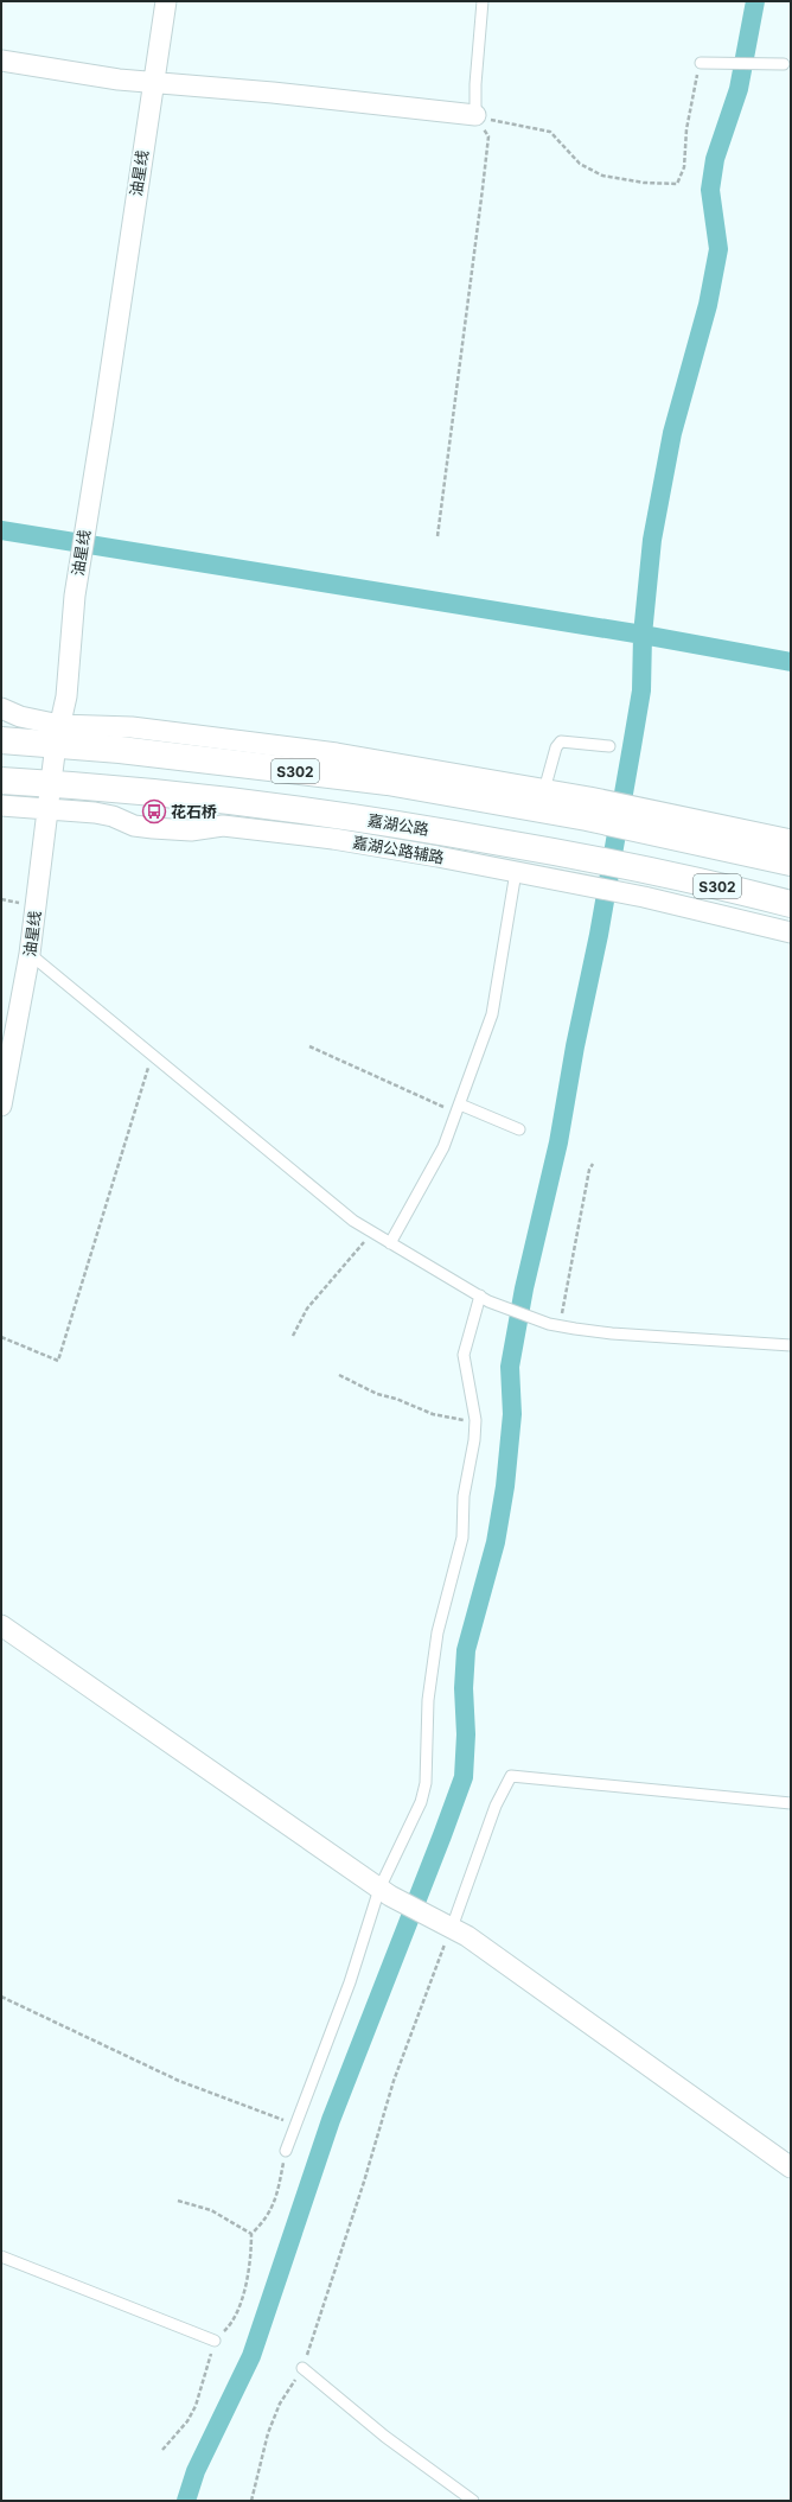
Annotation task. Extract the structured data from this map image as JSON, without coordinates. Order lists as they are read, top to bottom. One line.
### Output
{"streets":{"main road":["S302","嘉湖公路"],"street":["油星线","嘉湖公路辅路"]},"crossings":[["油星线","S302"],["油星线","嘉湖公路"],["油星线","嘉湖公路辅路"]],"places":{"bus stop":["花石桥"]}}
